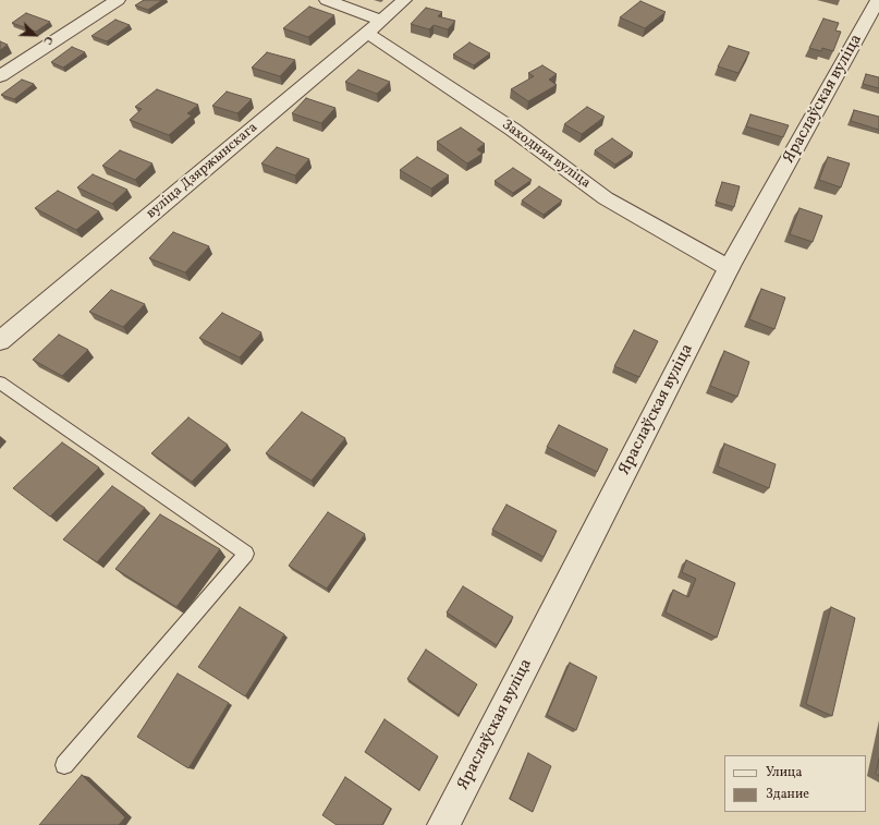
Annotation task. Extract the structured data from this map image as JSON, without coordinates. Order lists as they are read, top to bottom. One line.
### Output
{"streets":{"street":["Яраслаўская вуліца","Заходняя вуліца","вуліца Дзяржынскага"]},"crossings":[["Яраслаўская вуліца","Заходняя вуліца"],["Заходняя вуліца","вуліца Дзяржынскага"]],"legend":["Улица","Здание"],"north":"bottom right"}
